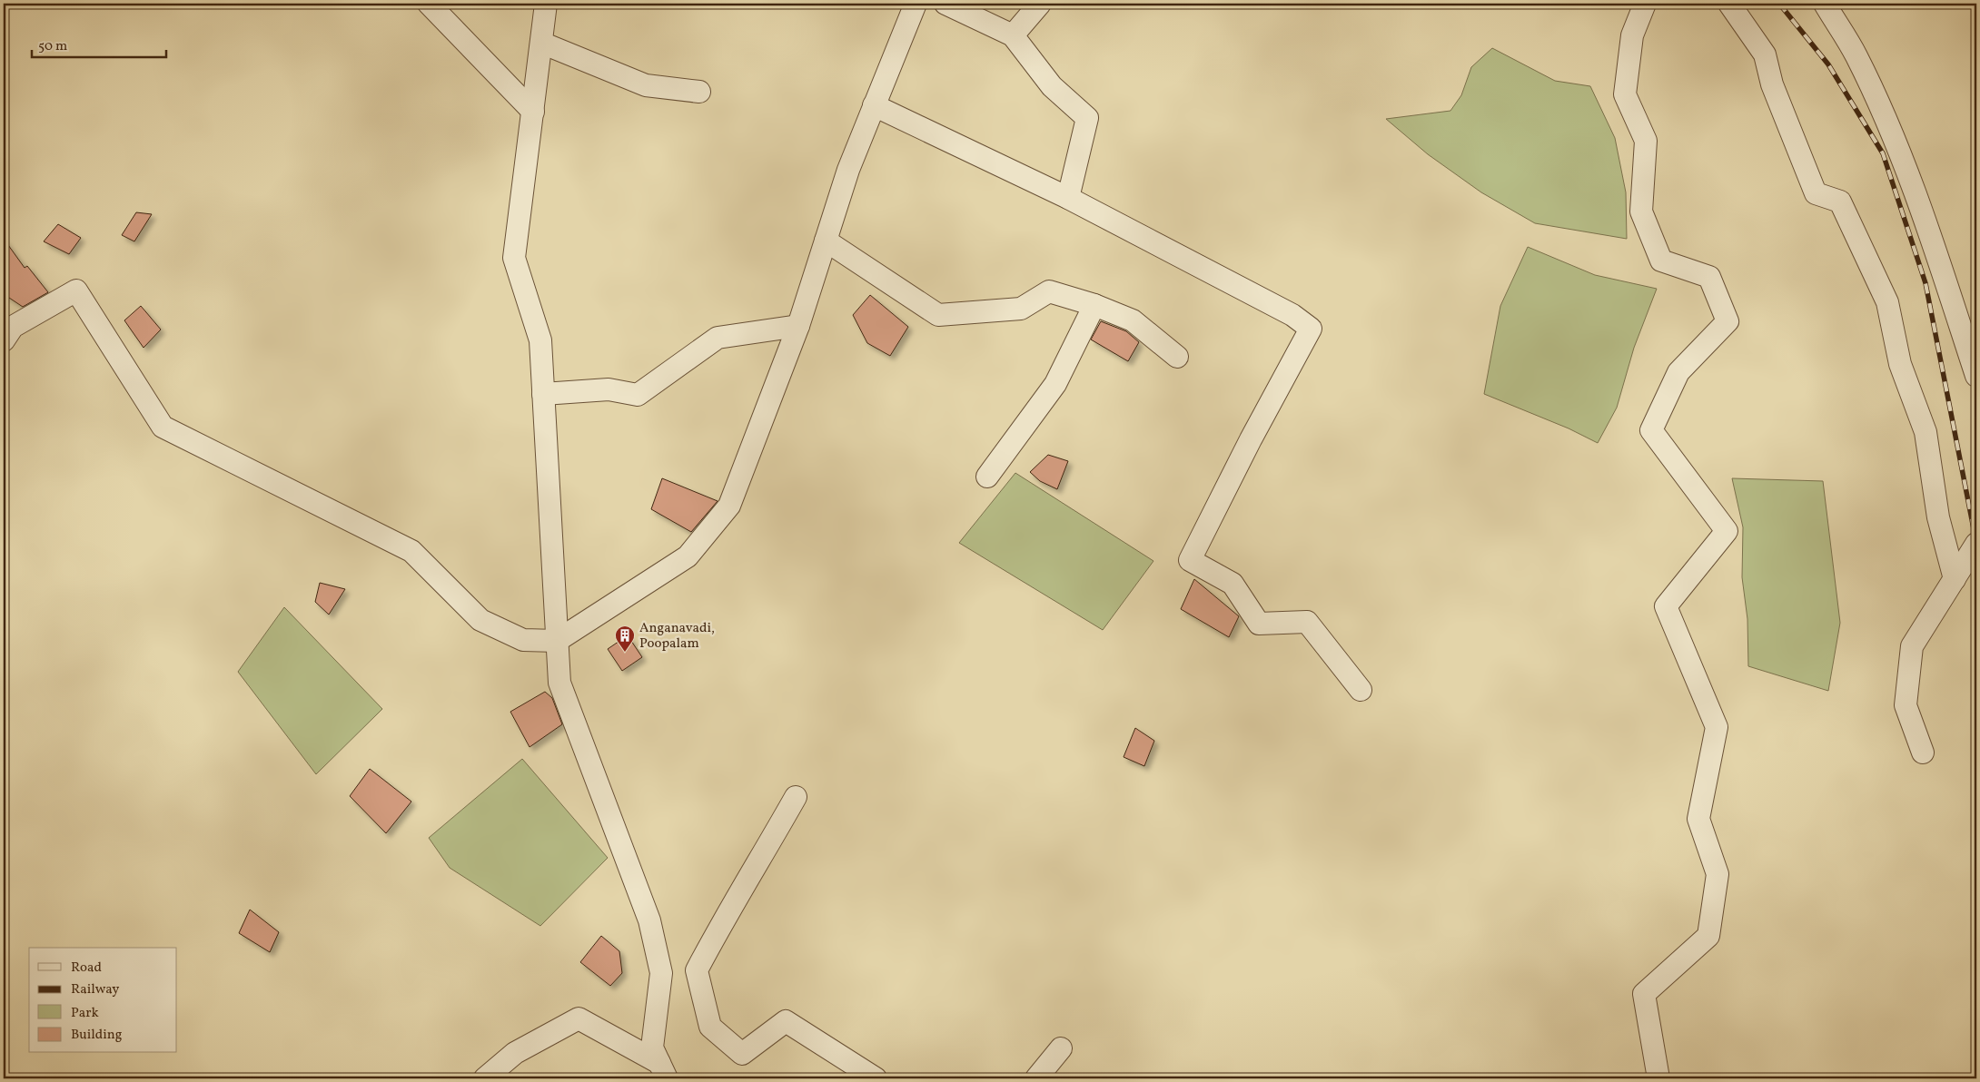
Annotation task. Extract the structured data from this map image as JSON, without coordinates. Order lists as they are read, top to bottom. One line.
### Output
{"places":{"building":["Anganavadi, Poopalam"]},"legend":["Road","Railway","Park","Building"],"scale_bar":"50 m"}
